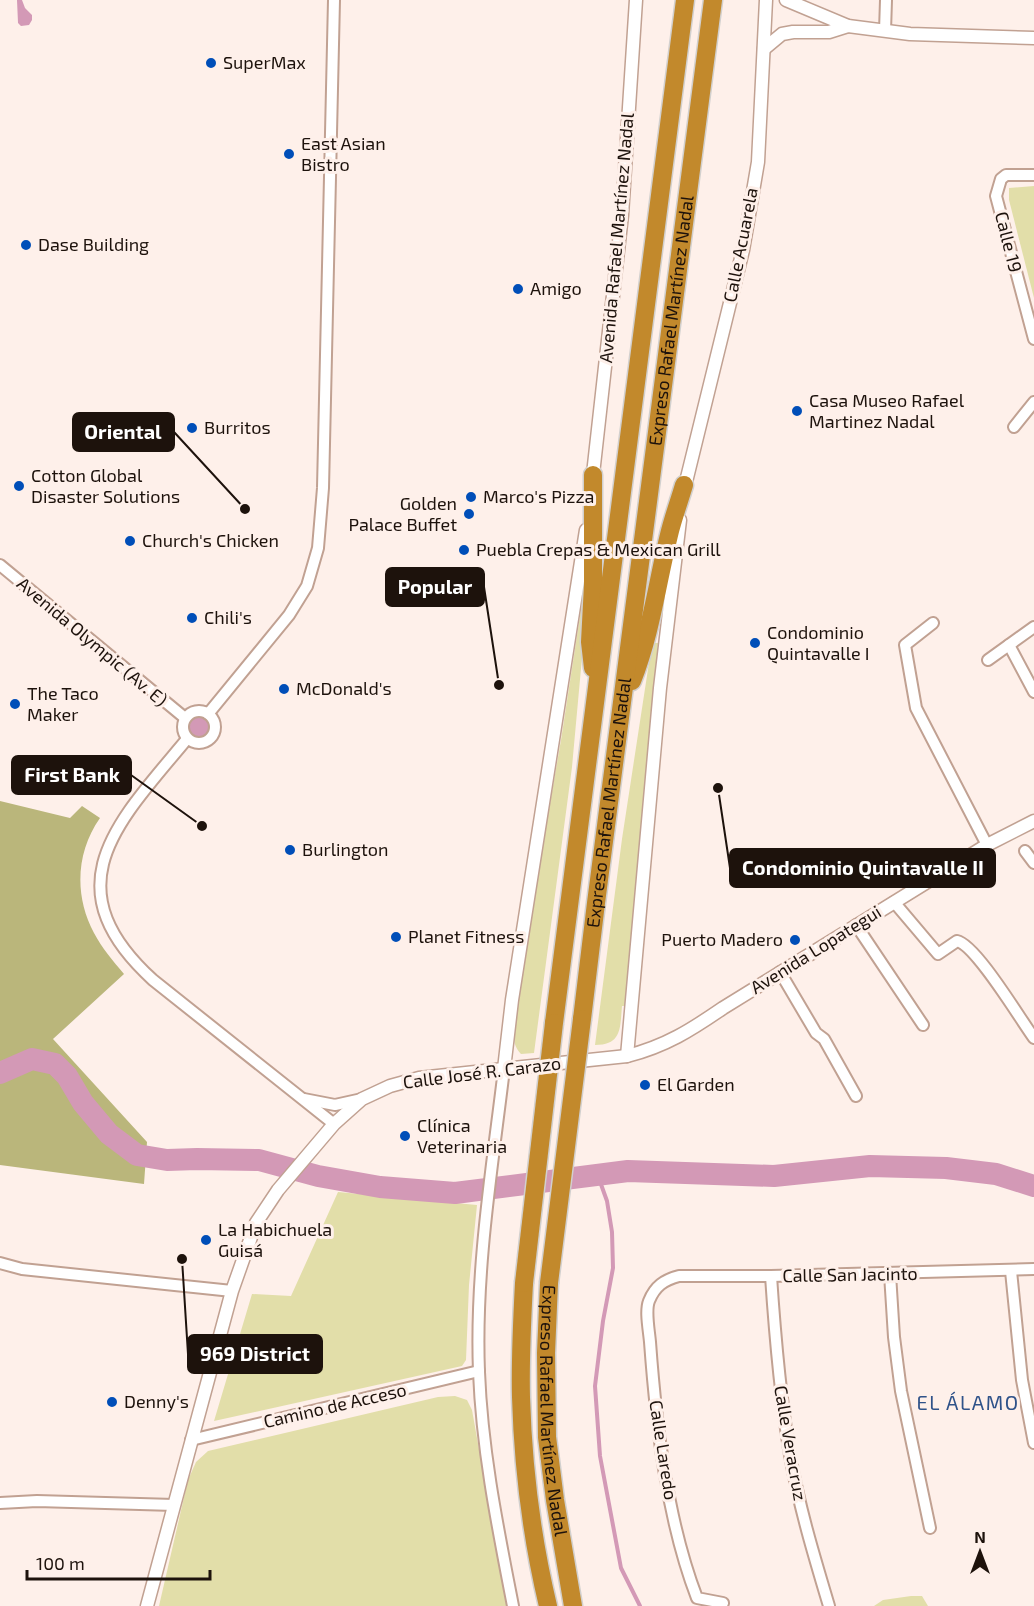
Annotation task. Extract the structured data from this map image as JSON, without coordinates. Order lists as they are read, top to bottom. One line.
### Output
{"streets":{"highway":["Expreso Rafael Martínez Nadal"],"street":["Avenida Rafael Martínez Nadal","Calle 19","Calle Acuarela","Avenida Olympic (Av. E)","Avenida Lopategui","Calle José R. Carazo","Calle San Jacinto","Camino de Acceso","Calle Veracruz","Calle Laredo"]},"crossings":[["Avenida Rafael Martínez Nadal","Calle José R. Carazo"],["Calle Acuarela","Avenida Lopategui"],["Calle Acuarela","Calle José R. Carazo"],["Avenida Lopategui","Calle José R. Carazo"],["Calle José R. Carazo","Camino de Acceso"],["Calle San Jacinto","Calle Veracruz"],["Calle San Jacinto","Calle Laredo"]],"districts":["EL ÁLAMO"],"places":["SuperMax","East Asian Bistro","Dase Building","Amigo","Casa Museo Rafael Martinez Nadal","Burritos","Cotton Global Disaster Solutions","Marco's Pizza","Oriental","Golden Palace Buffet","Church's Chicken","Puebla Crepas & Mexican Grill","Chili's","Condominio Quintavalle I","Popular","McDonald's","The Taco Maker","Condominio Quintavalle II","First Bank","Burlington","Planet Fitness","Puerto Madero","El Garden","Clínica Veterinaria","La Habichuela Guisá","969 District","Denny's"],"scale_bar":"100 m","north":"top"}
